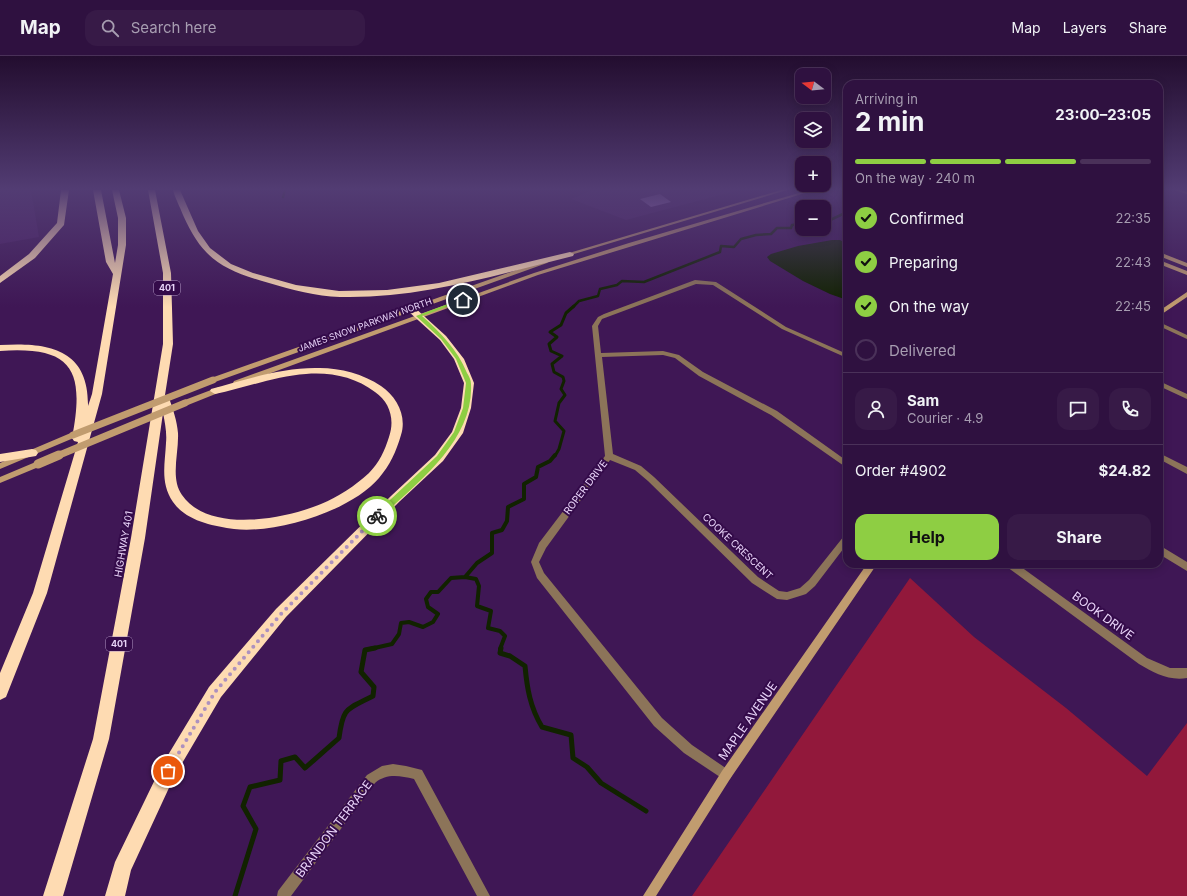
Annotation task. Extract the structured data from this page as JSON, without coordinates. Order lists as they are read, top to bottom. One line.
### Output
{"streets":{"highway":["401","HIGHWAY 401"],"main road":["JAMES SNOW PARKWAY NORTH","MAPLE AVENUE"],"street":["ROPER DRIVE","COOKE CRESCENT","BOOK DRIVE","BRANDON TERRACE"]},"crossings":[["ROPER DRIVE","COOKE CRESCENT"],["ROPER DRIVE","MAPLE AVENUE"]],"north":"left","page":{"header":"Map","search":"Search here","nav":["Map","Layers","Share"],"map_buttons":["+","−"],"heading":["2 min","Arriving in","23:00–23:05"],"panel":["Sam","Courier · 4.9","Order #4902","$24.82"],"bar":"On the way · 240 m","list":[["Confirmed","22:35"],["Preparing","22:43"],["On the way","22:45"],"Delivered"],"buttons":["Help","Share"]}}
